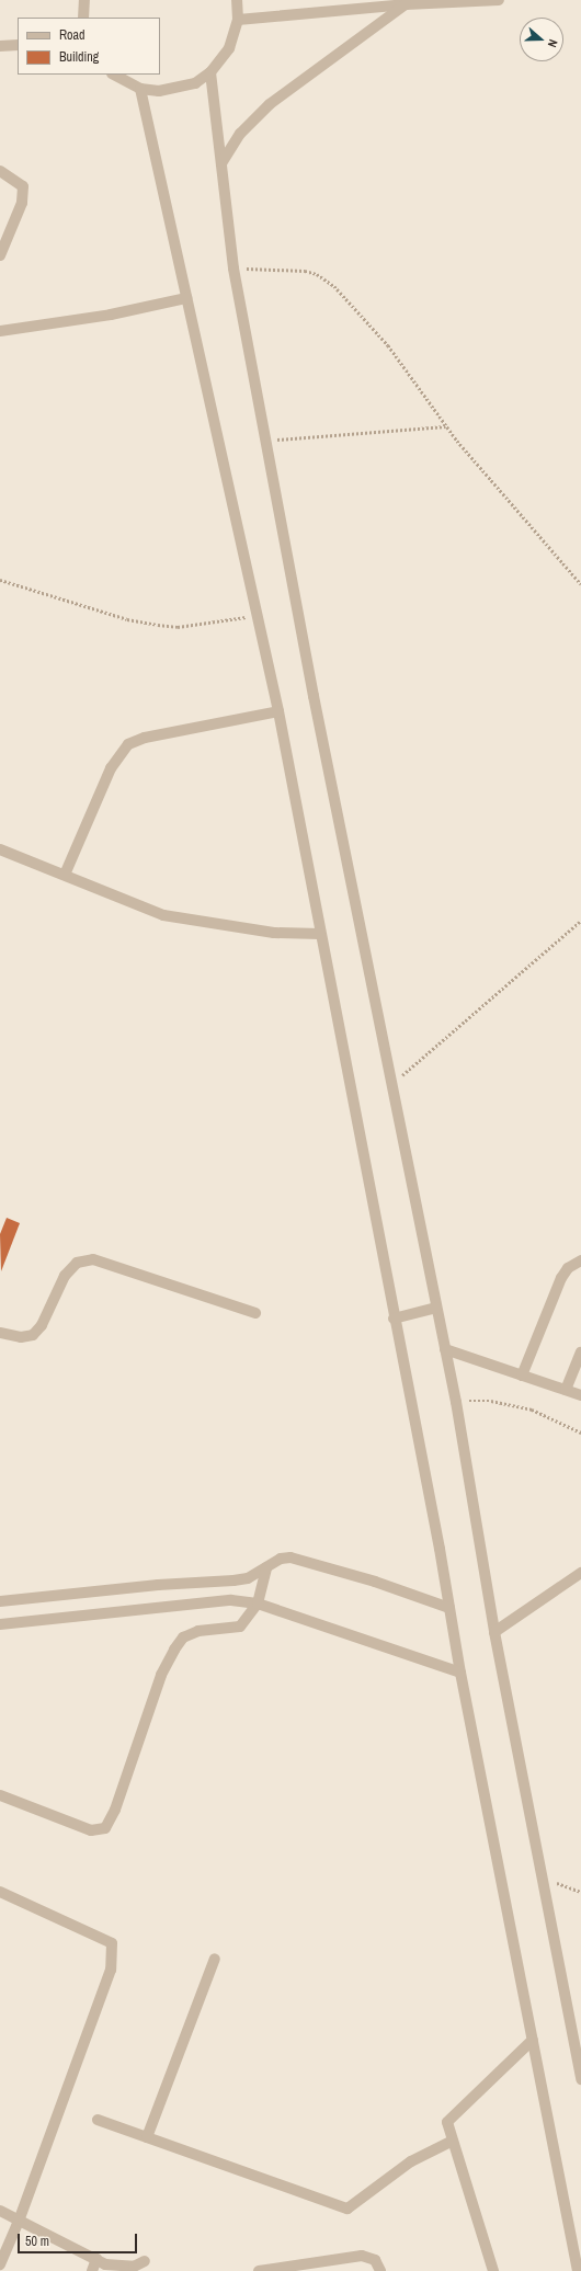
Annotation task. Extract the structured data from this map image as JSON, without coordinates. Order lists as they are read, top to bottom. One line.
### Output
{"legend":["Road","Building"],"scale_bar":"50 m","north":"right"}
